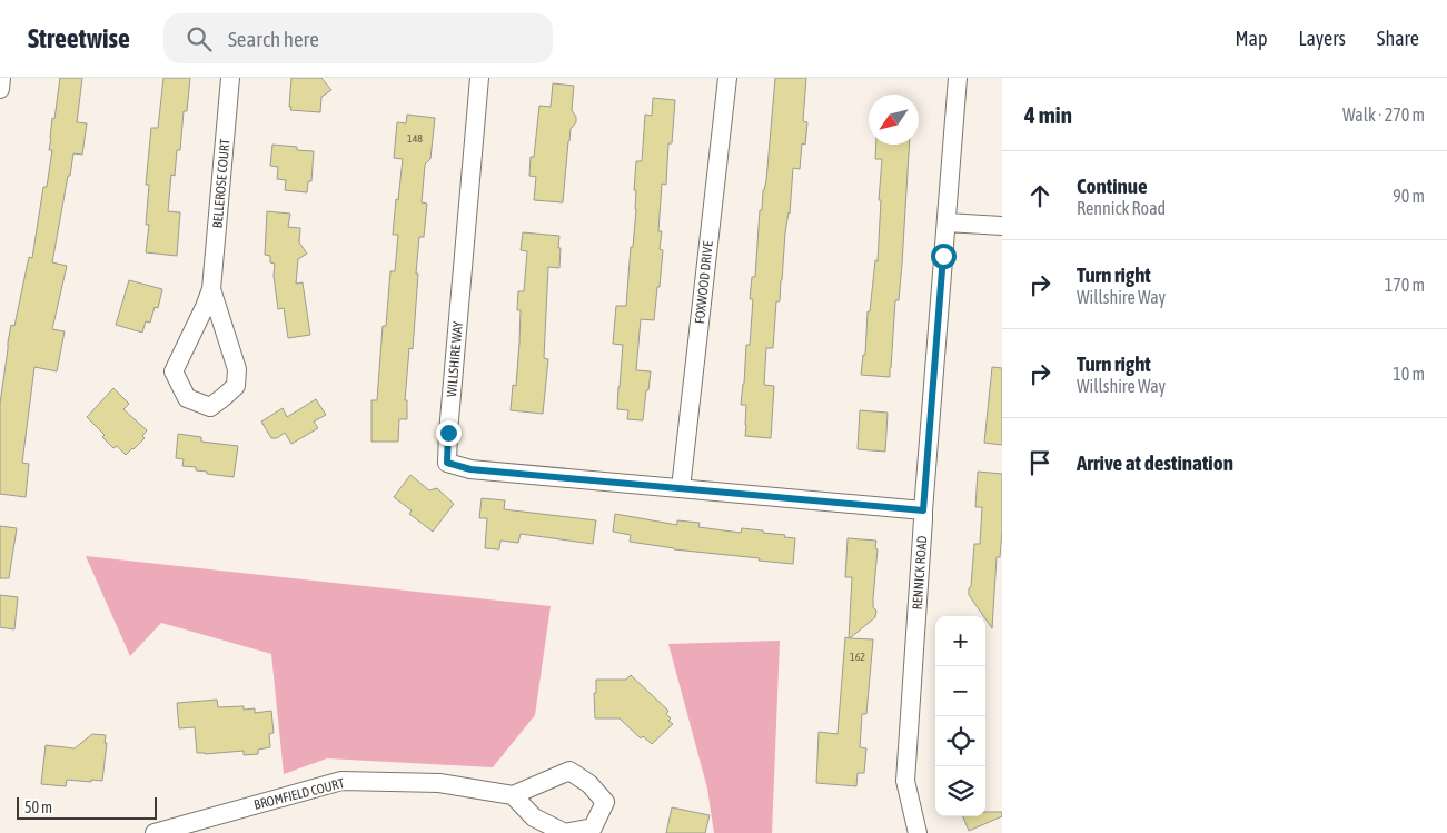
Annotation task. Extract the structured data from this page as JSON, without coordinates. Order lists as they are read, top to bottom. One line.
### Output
{"streets":{"street":["BELLEROSE COURT","FOXWOOD DRIVE","WILLSHIRE WAY","RENNICK ROAD","BROMFIELD COURT"]},"crossings":[["FOXWOOD DRIVE","WILLSHIRE WAY"],["WILLSHIRE WAY","RENNICK ROAD"]],"house_numbers":["148","162"],"scale_bar":"50 m","north":"bottom left","page":{"header":"Streetwise","search":"Search here","nav":["Map","Layers","Share"],"heading":["4 min","Walk · 270 m"],"list":[["Continue","Rennick Road","90 m"],["Turn right","Willshire Way","170 m"],["Turn right","Willshire Way","10 m"],"Arrive at destination"],"map_buttons":["+","−"],"scale":"50 m"}}
